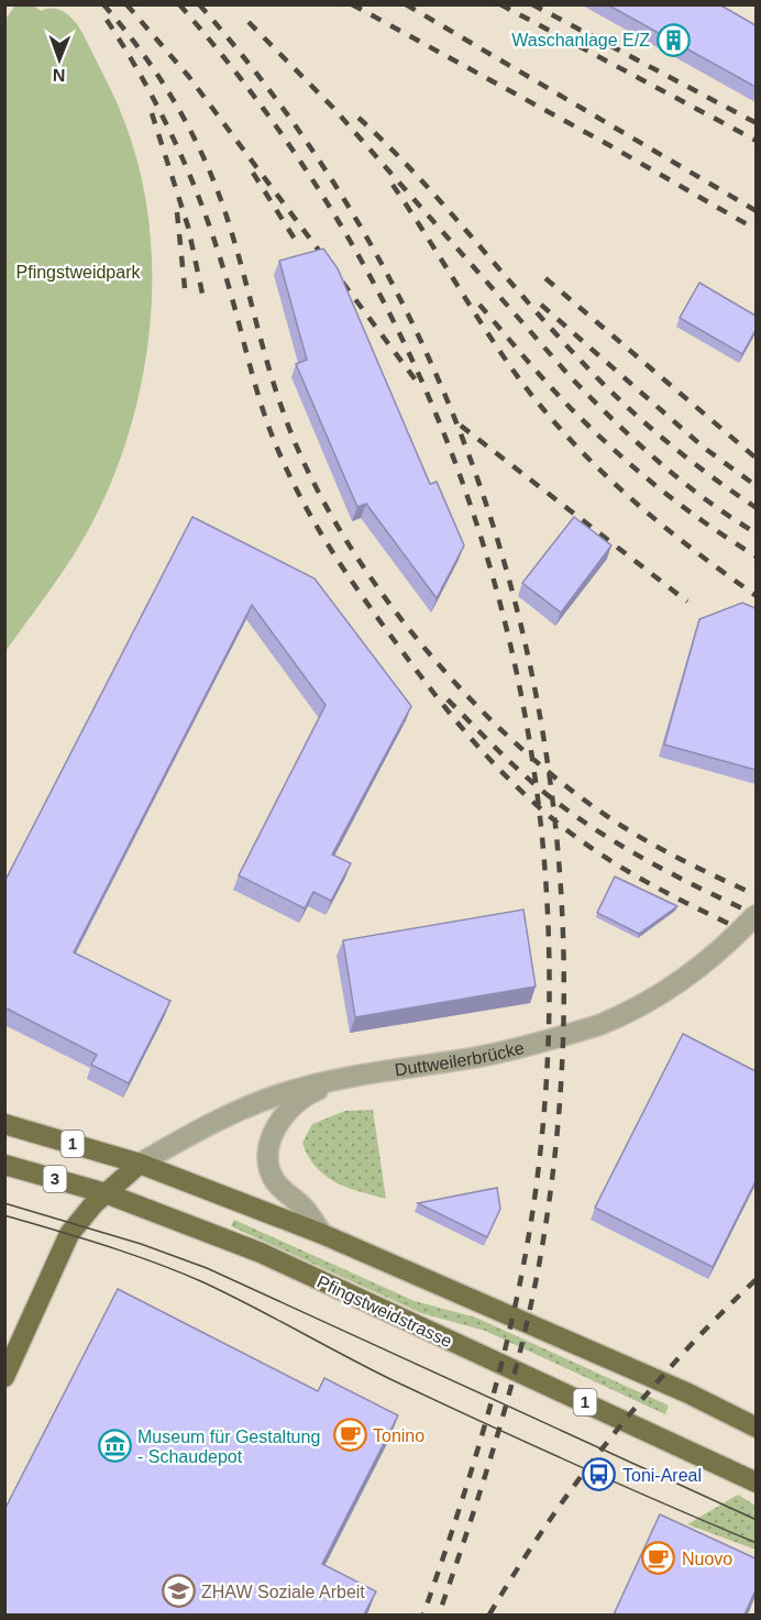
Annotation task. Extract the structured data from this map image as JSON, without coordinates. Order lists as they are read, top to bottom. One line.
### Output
{"streets":{"main road":["1","3","Pfingstweidstrasse"],"street":["Duttweilerbrücke"]},"crossings":[["Duttweilerbrücke","1"]],"parks":["Pfingstweidpark"],"places":{"building":["Waschanlage E/Z"],"cafe":["Tonino","Nuovo"],"museum":["Museum für Gestaltung - Schaudepot"],"bus stop":["Toni-Areal"],"school or university":["ZHAW Soziale Arbeit"]},"north":"bottom"}
